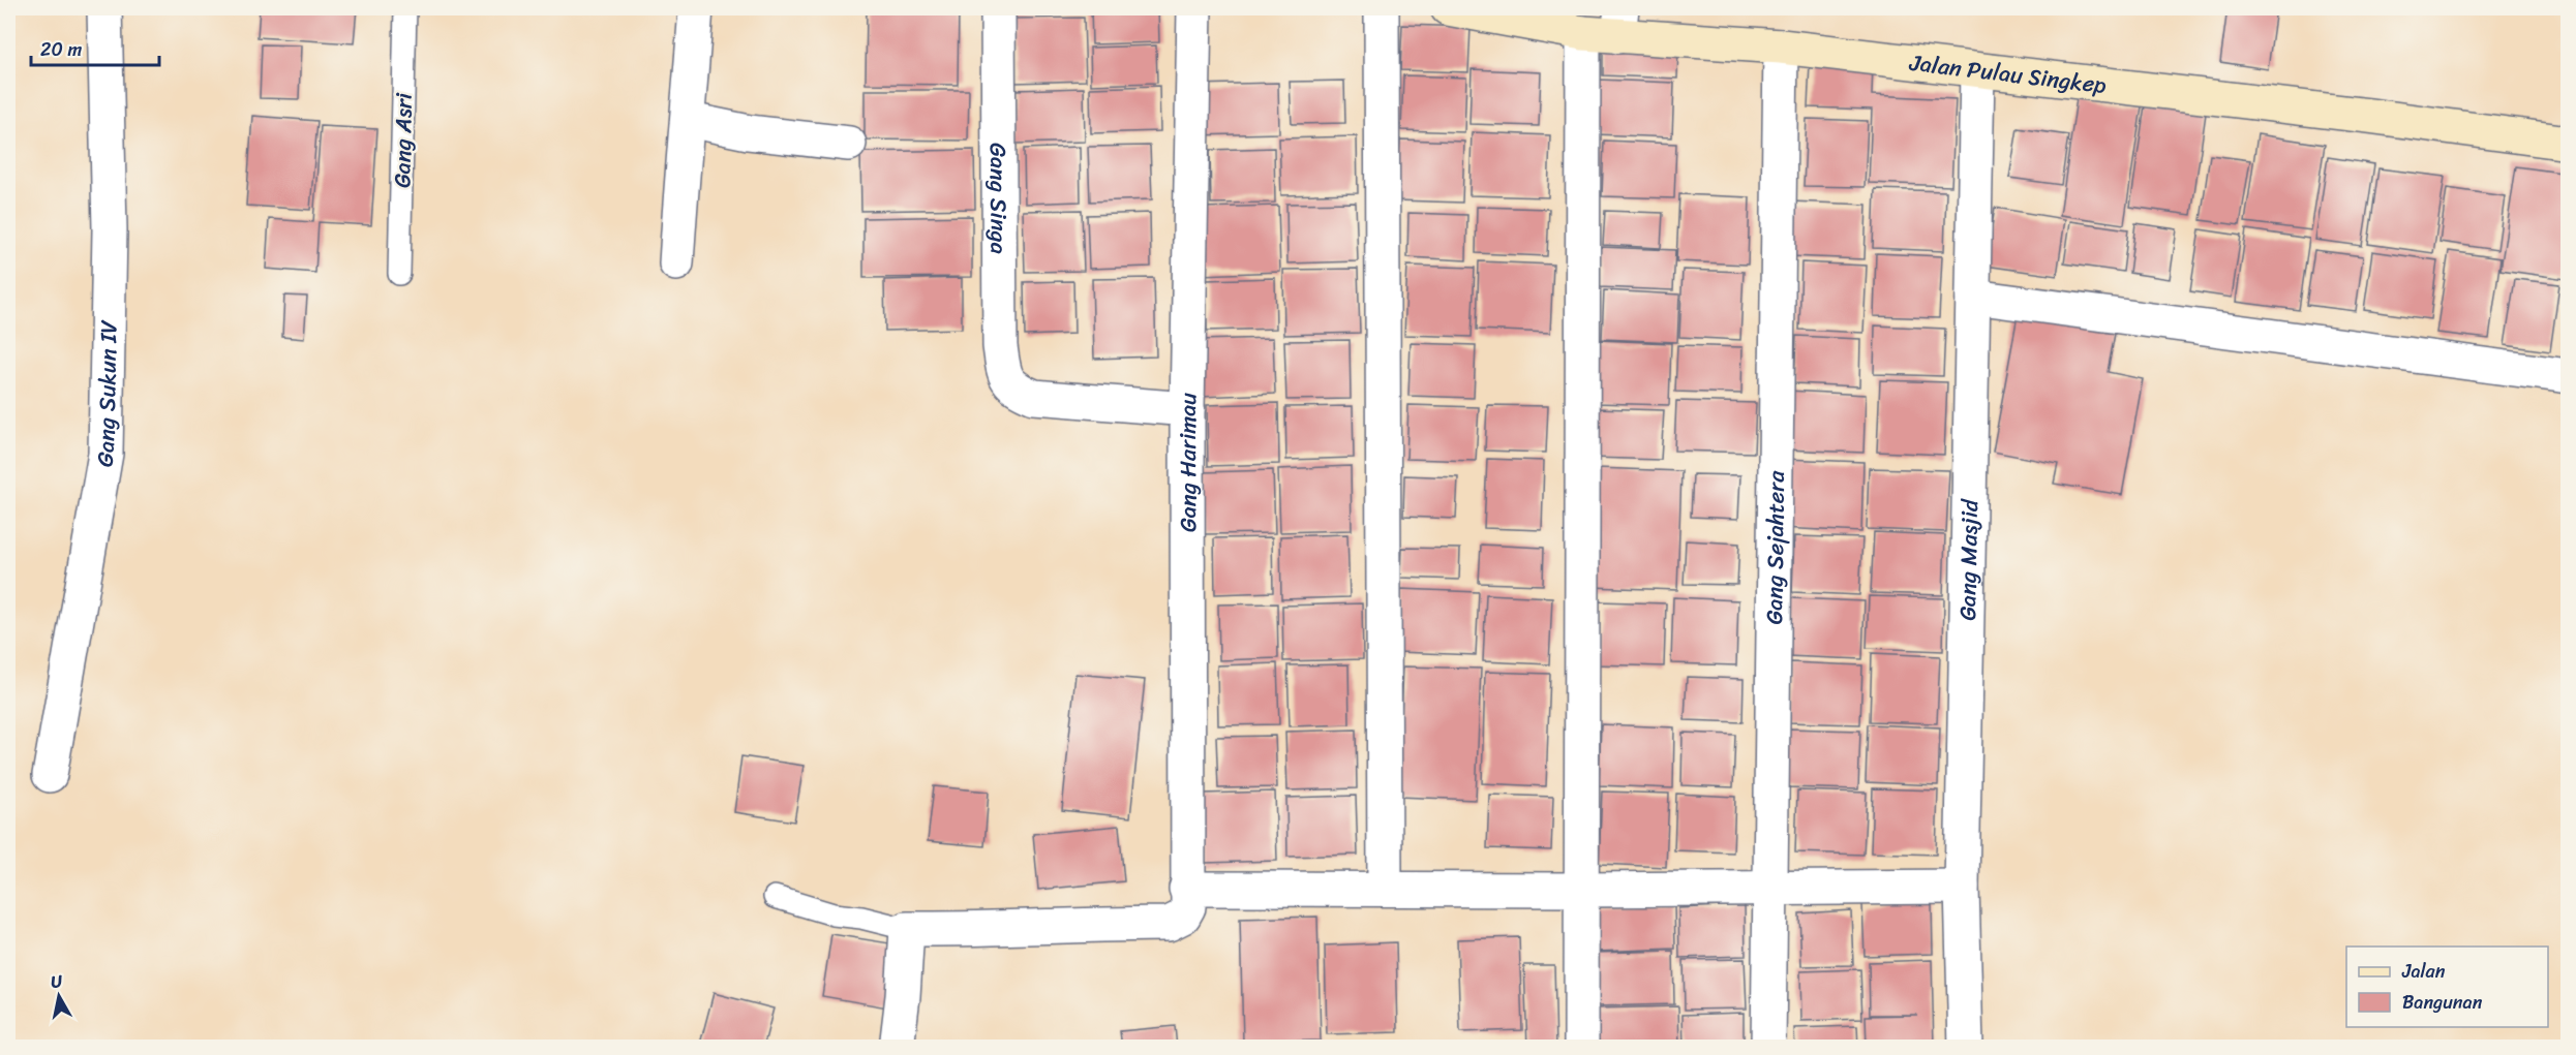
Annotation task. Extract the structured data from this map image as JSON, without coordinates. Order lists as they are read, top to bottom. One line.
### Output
{"streets":{"street":["Jalan Pulau Singkep","Gang Singa","Gang Sukun IV","Gang Harimau","Gang Sejahtera","Gang Masjid"],"lane":["Gang Asri"]},"crossings":[["Jalan Pulau Singkep","Gang Sejahtera"],["Jalan Pulau Singkep","Gang Masjid"],["Gang Singa","Gang Harimau"]],"legend":["Jalan","Bangunan"],"scale_bar":"20 m","north":"top"}
